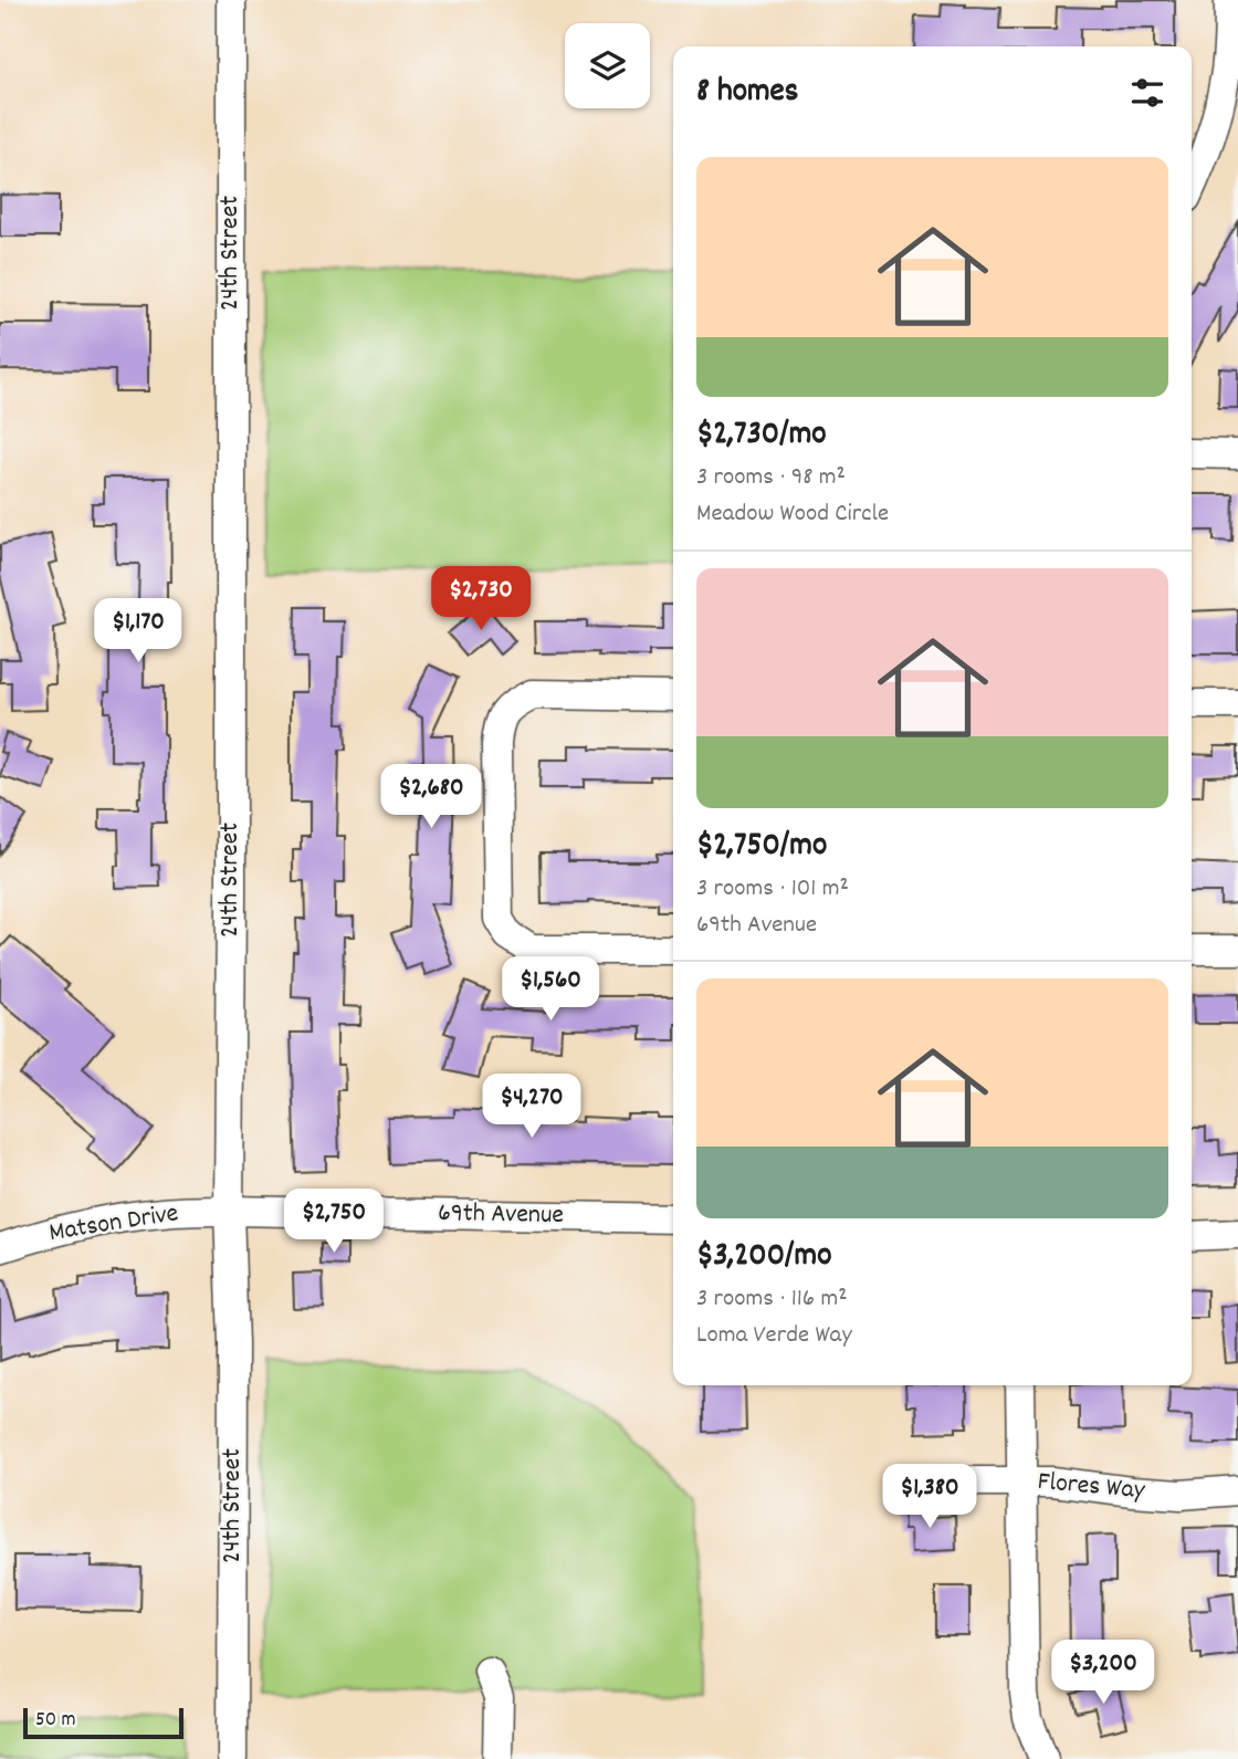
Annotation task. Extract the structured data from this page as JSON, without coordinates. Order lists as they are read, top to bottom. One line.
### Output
{"streets":{"street":["24th Street","69th Avenue","Matson Drive","Flores Way"]},"crossings":[["24th Street","69th Avenue"],["24th Street","Matson Drive"],["69th Avenue","Matson Drive"]],"scale_bar":"50 m","page":{"heading":"8 homes","list":[{"name":"$2,730/mo","note":"3 rooms · 98 m² · Meadow Wood Circle"},{"name":"$2,750/mo","note":"3 rooms · 101 m² · 69th Avenue"},{"name":"$3,200/mo","note":"3 rooms · 116 m² · Loma Verde Way"}],"price":["$2,730","$1,170","$2,680","$1,560","$4,270","$2,750","$1,380","$3,200"],"scale":"50 m"}}
